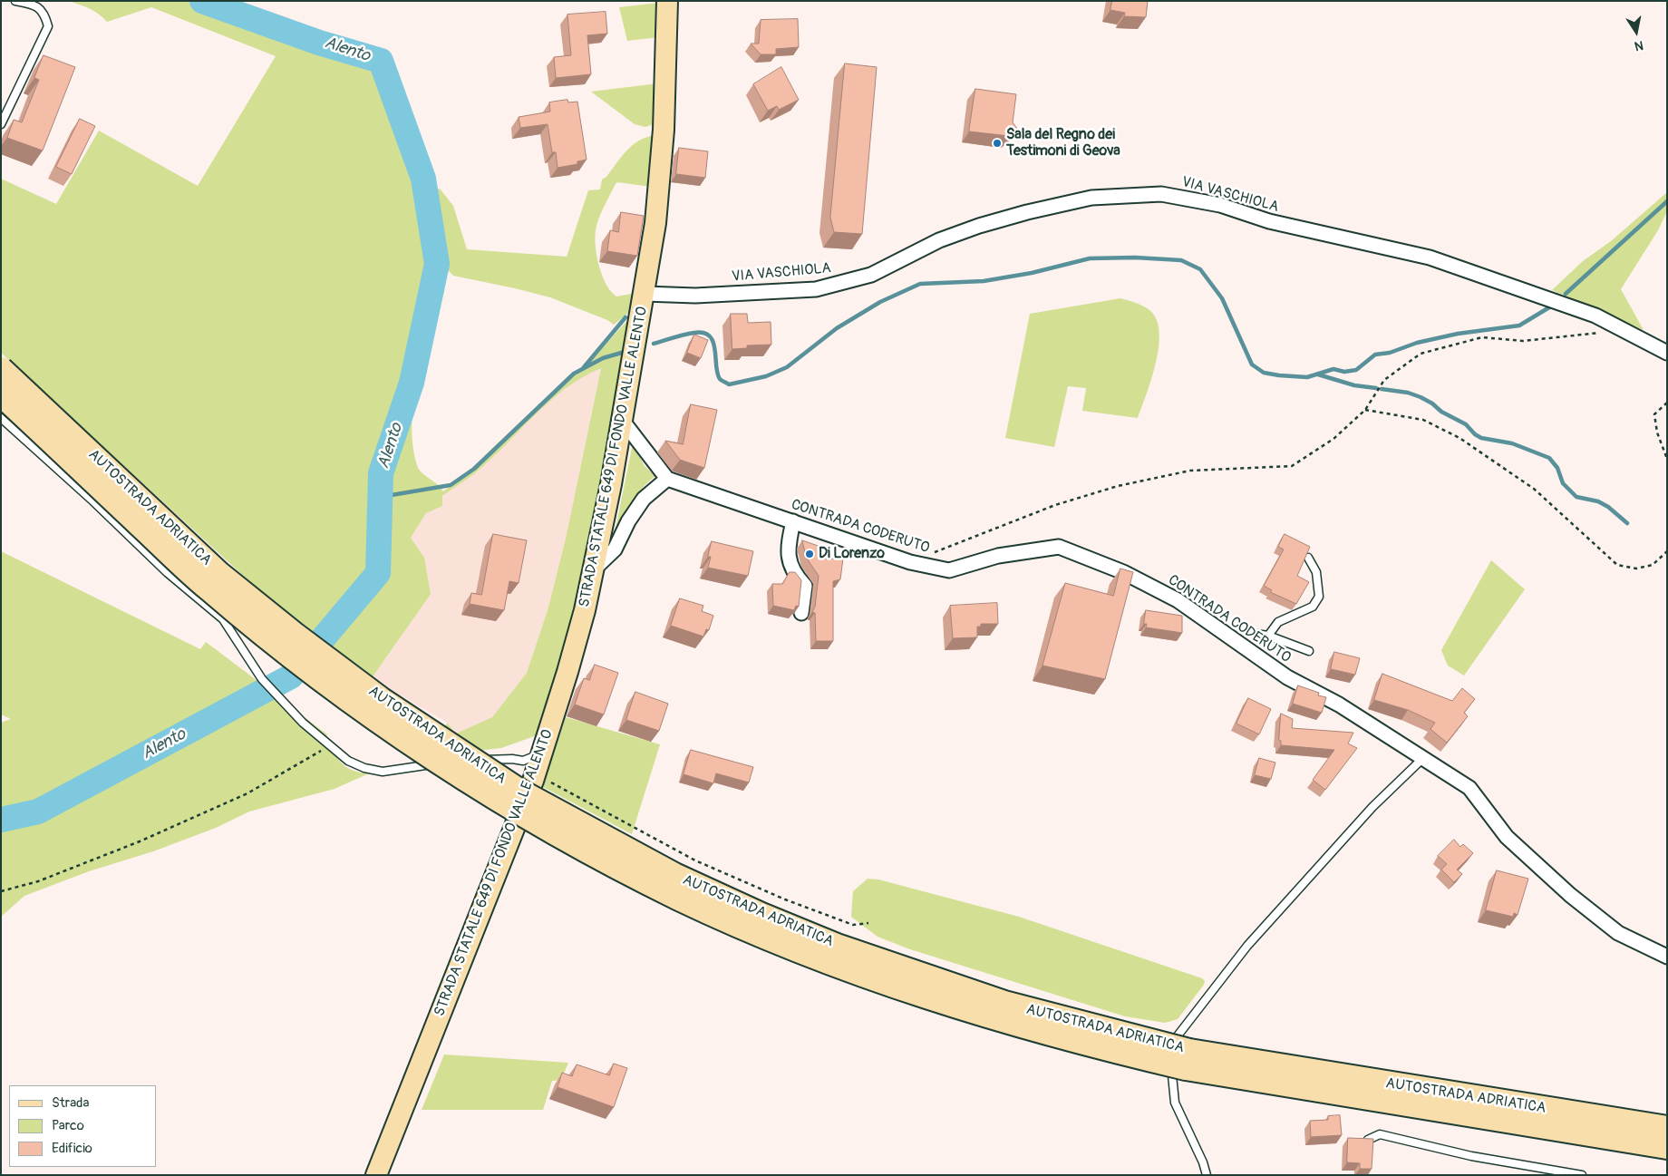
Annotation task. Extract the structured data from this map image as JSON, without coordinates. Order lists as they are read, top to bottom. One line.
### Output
{"streets":{"highway":["AUTOSTRADA ADRIATICA"],"main road":["STRADA STATALE 649 DI FONDO VALLE ALENTO"],"street":["VIA VASCHIOLA","CONTRADA CODERUTO"]},"crossings":[["VIA VASCHIOLA","STRADA STATALE 649 DI FONDO VALLE ALENTO"]],"water":["Alento"],"places":["Sala del Regno dei Testimoni di Geova","Di Lorenzo"],"legend":["Strada","Parco","Edificio"],"north":"bottom"}
